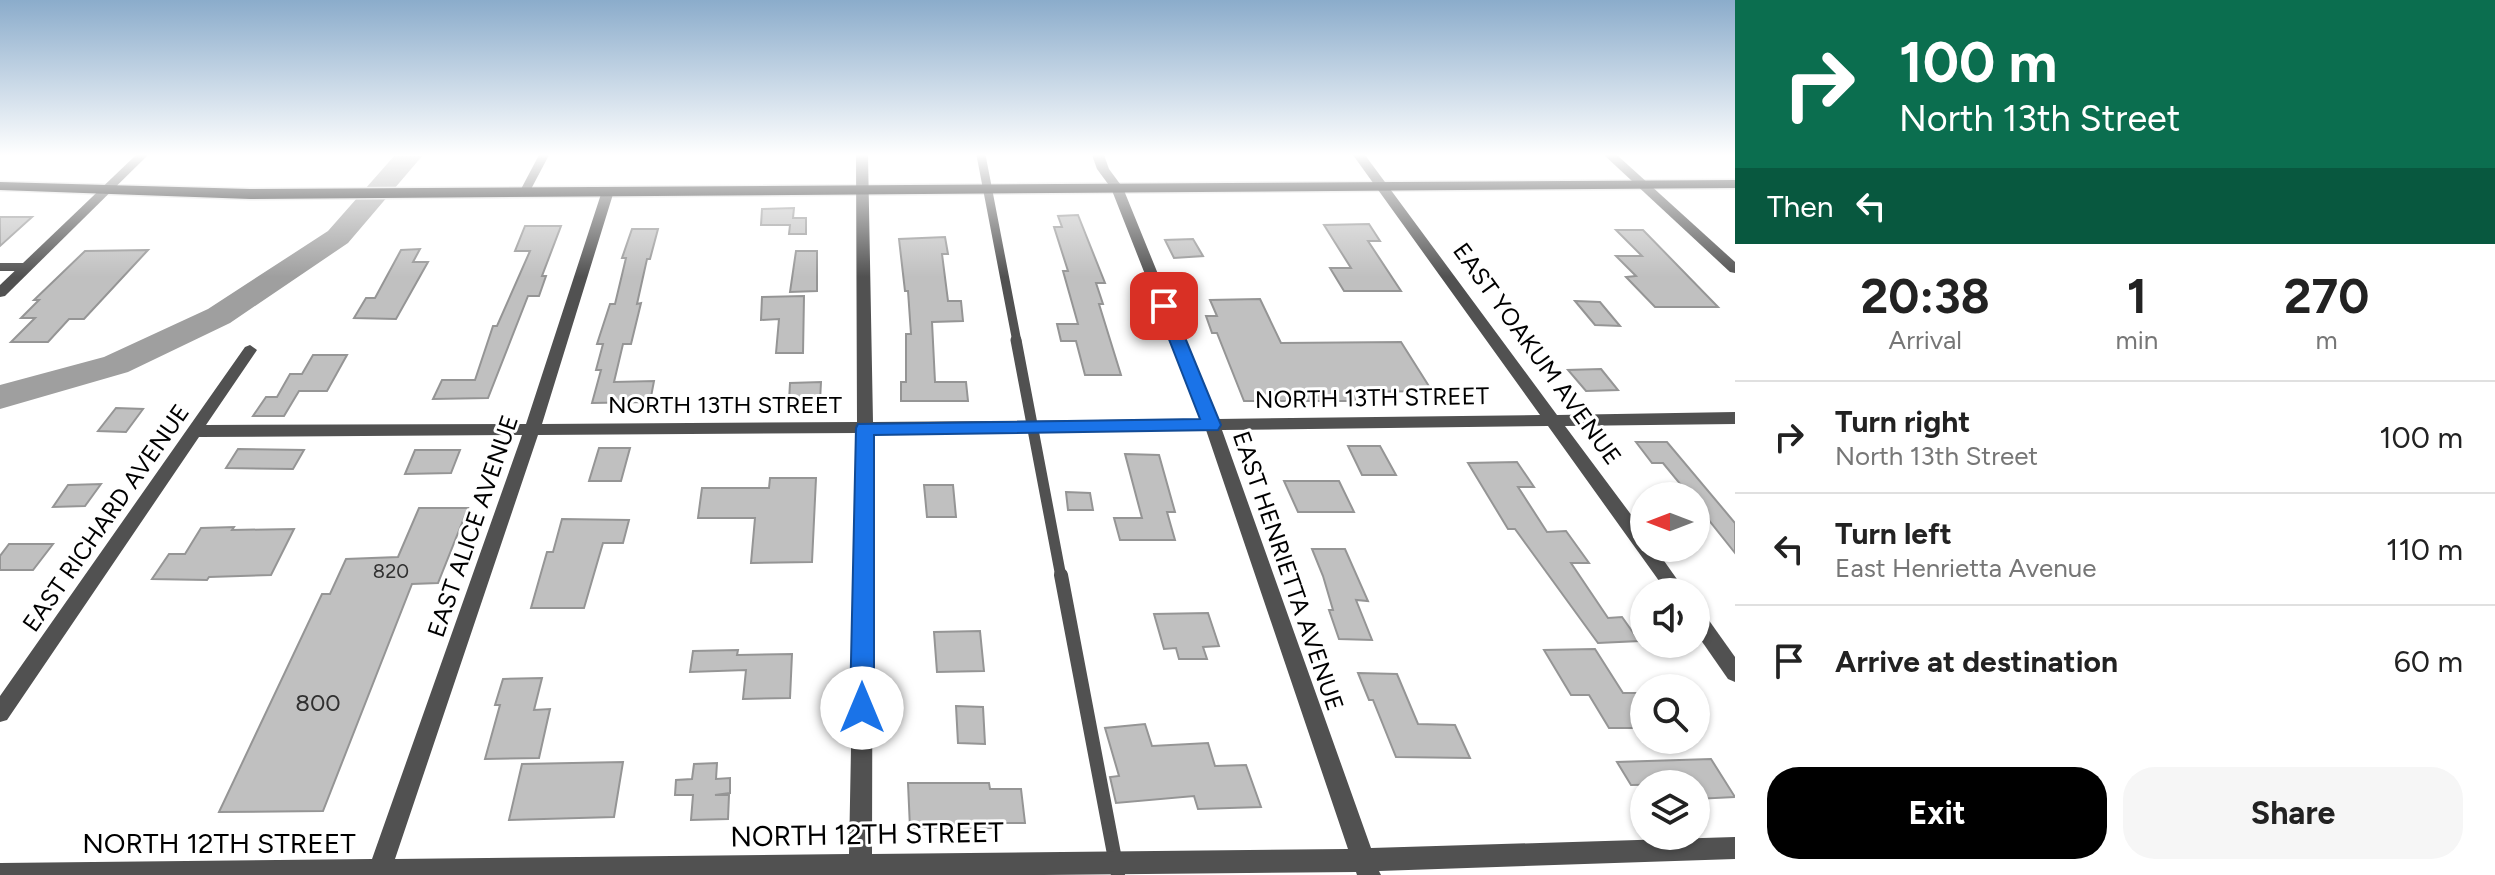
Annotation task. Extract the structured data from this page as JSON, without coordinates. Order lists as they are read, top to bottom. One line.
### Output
{"streets":{"street":["EAST YOAKUM AVENUE","NORTH 13TH STREET","EAST RICHARD AVENUE","EAST ALICE AVENUE","EAST HENRIETTA AVENUE","NORTH 12TH STREET"]},"crossings":[["EAST YOAKUM AVENUE","NORTH 13TH STREET"],["NORTH 13TH STREET","EAST RICHARD AVENUE"],["NORTH 13TH STREET","EAST ALICE AVENUE"],["NORTH 13TH STREET","EAST HENRIETTA AVENUE"],["EAST ALICE AVENUE","NORTH 12TH STREET"],["EAST HENRIETTA AVENUE","NORTH 12TH STREET"]],"house_numbers":["820","800"],"north":"left","page":{"turn":["100 m","North 13th Street"],"then":"Then","eta":["20:38","Arrival","1","min","270","m"],"list":[{"name":"Turn right","note":"North 13th Street","value":"100 m"},{"name":"Turn left","note":"East Henrietta Avenue","value":"110 m"},{"name":"Arrive at destination","value":"60 m"}],"buttons":["Exit","Share"]}}
